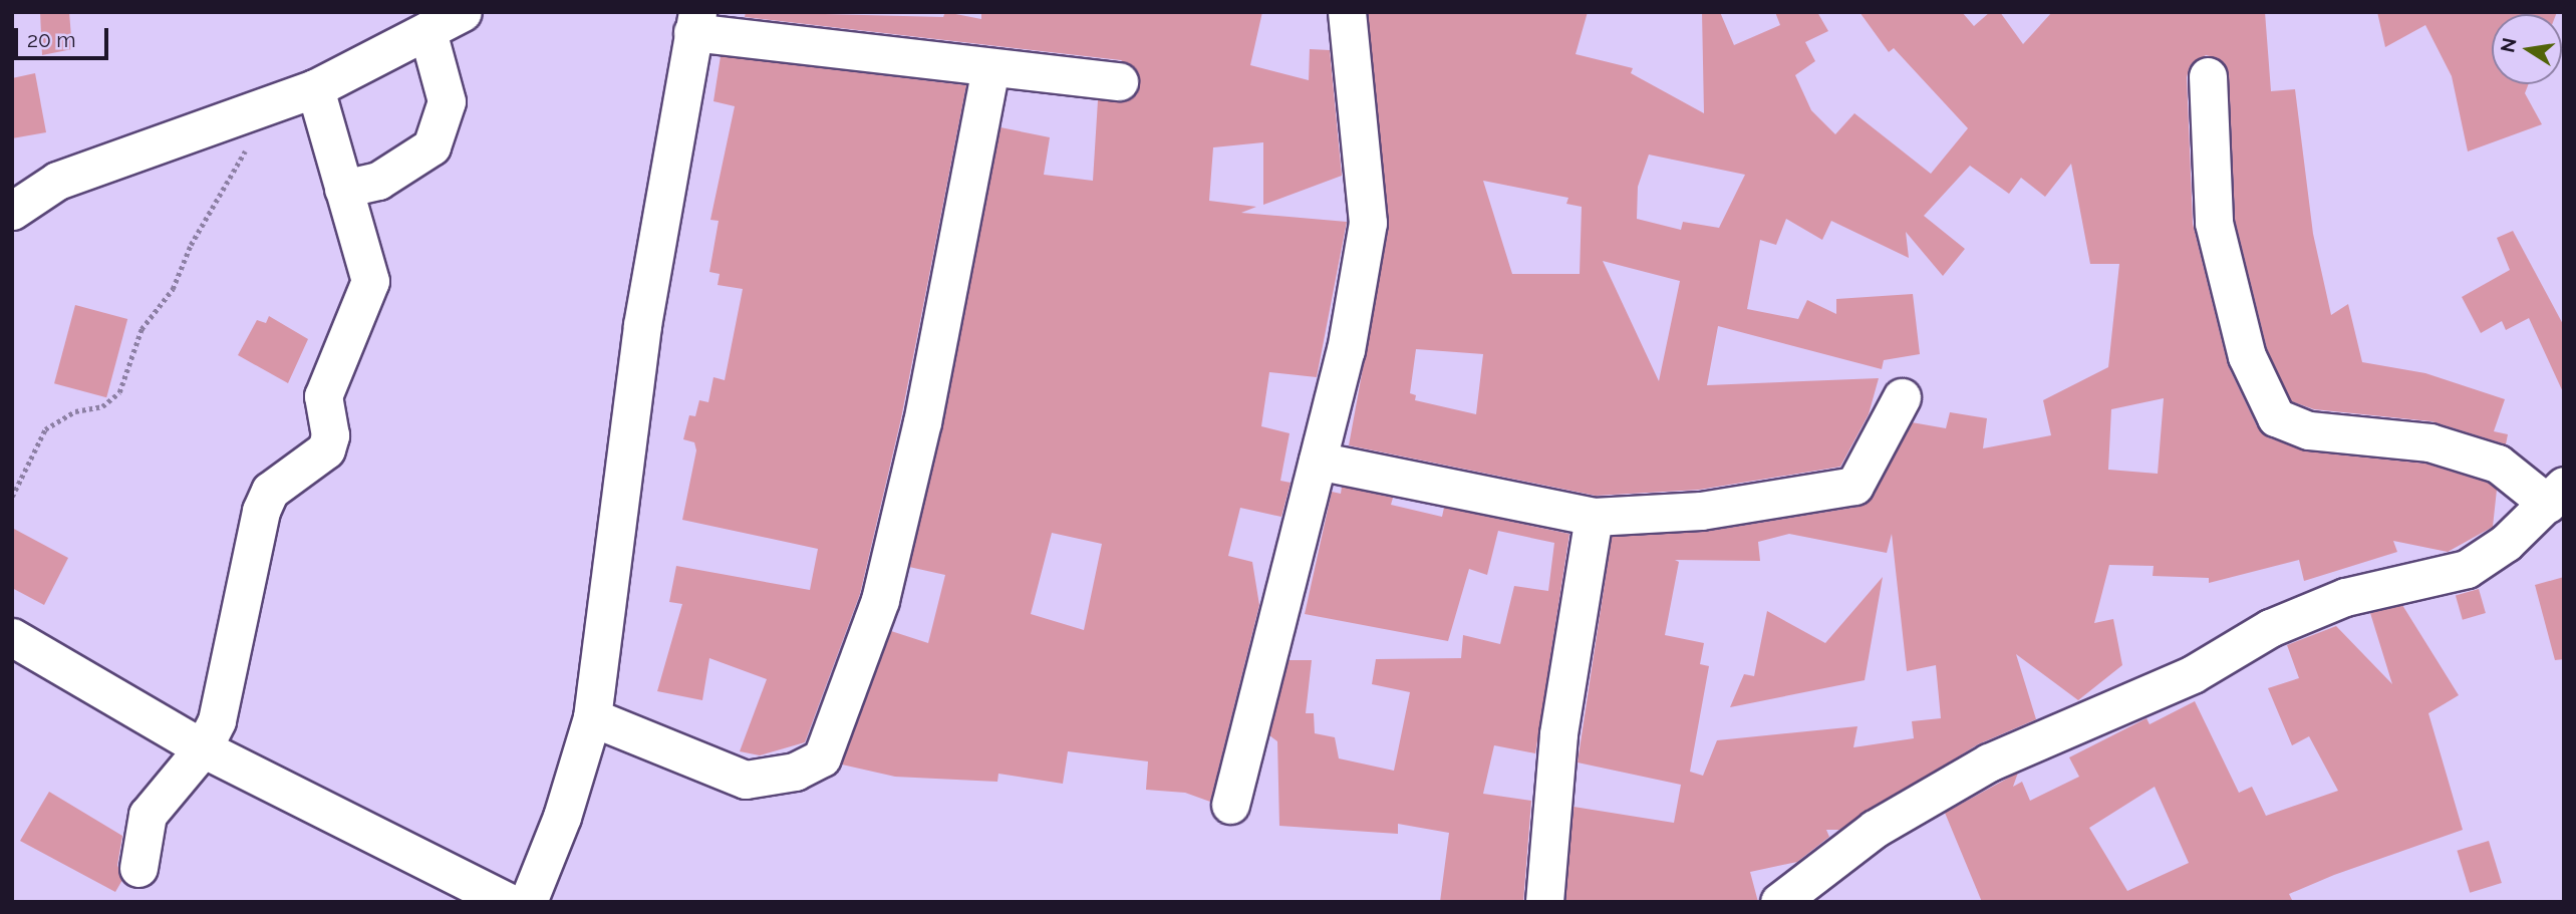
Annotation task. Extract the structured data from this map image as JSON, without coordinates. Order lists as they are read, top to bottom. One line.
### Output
{"scale_bar":"20 m","north":"left"}
